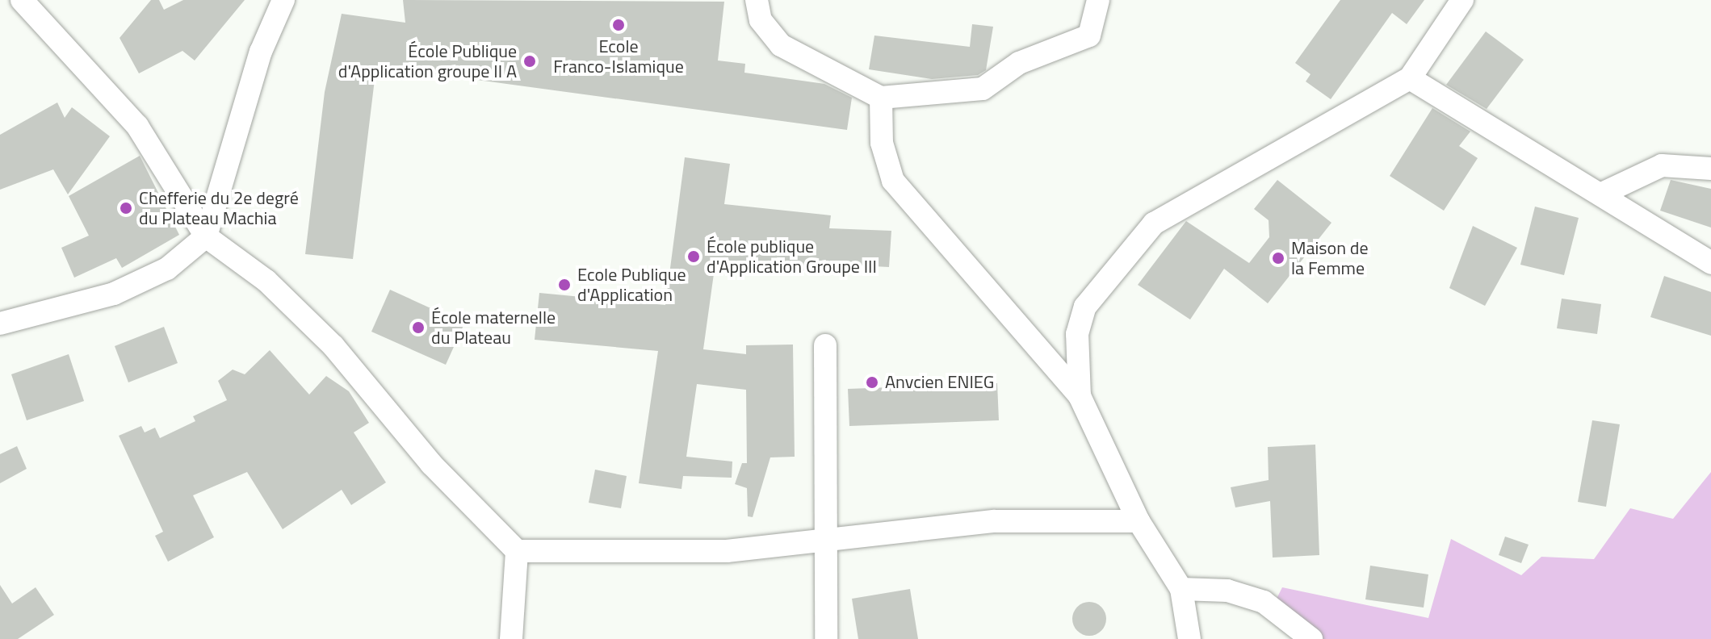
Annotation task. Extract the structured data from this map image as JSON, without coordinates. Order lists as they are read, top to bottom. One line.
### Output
{"places":["Ecole Franco-Islamique","École Publique d'Application groupe II A","Chefferie du 2e degré du Plateau Machia","École publique d'Application Groupe III","Maison de la Femme","Ecole Publique d'Application","École maternelle du Plateau","Anvcien ENIEG"]}
